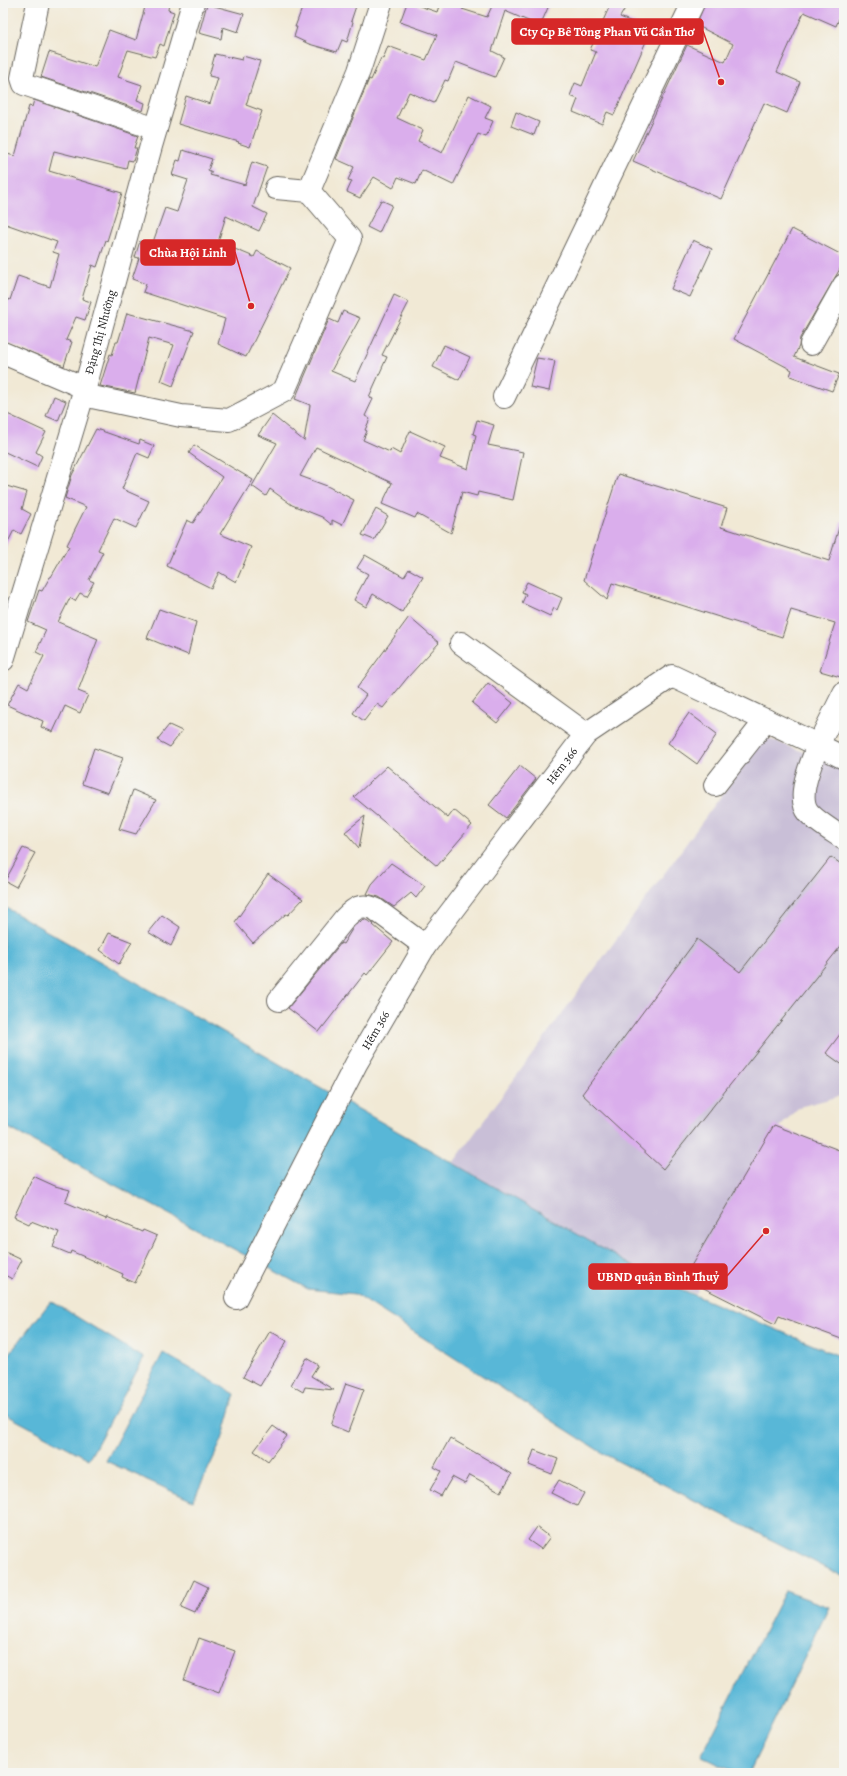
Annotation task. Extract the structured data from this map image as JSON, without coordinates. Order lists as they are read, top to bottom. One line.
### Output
{"streets":{"street":["Đặng Thị Nhường","Hẽm 366"]},"places":["Cty Cp Bê Tông Phan Vũ Cần Thơ","Chùa Hội Linh","UBND quận Bình Thuỷ"]}
